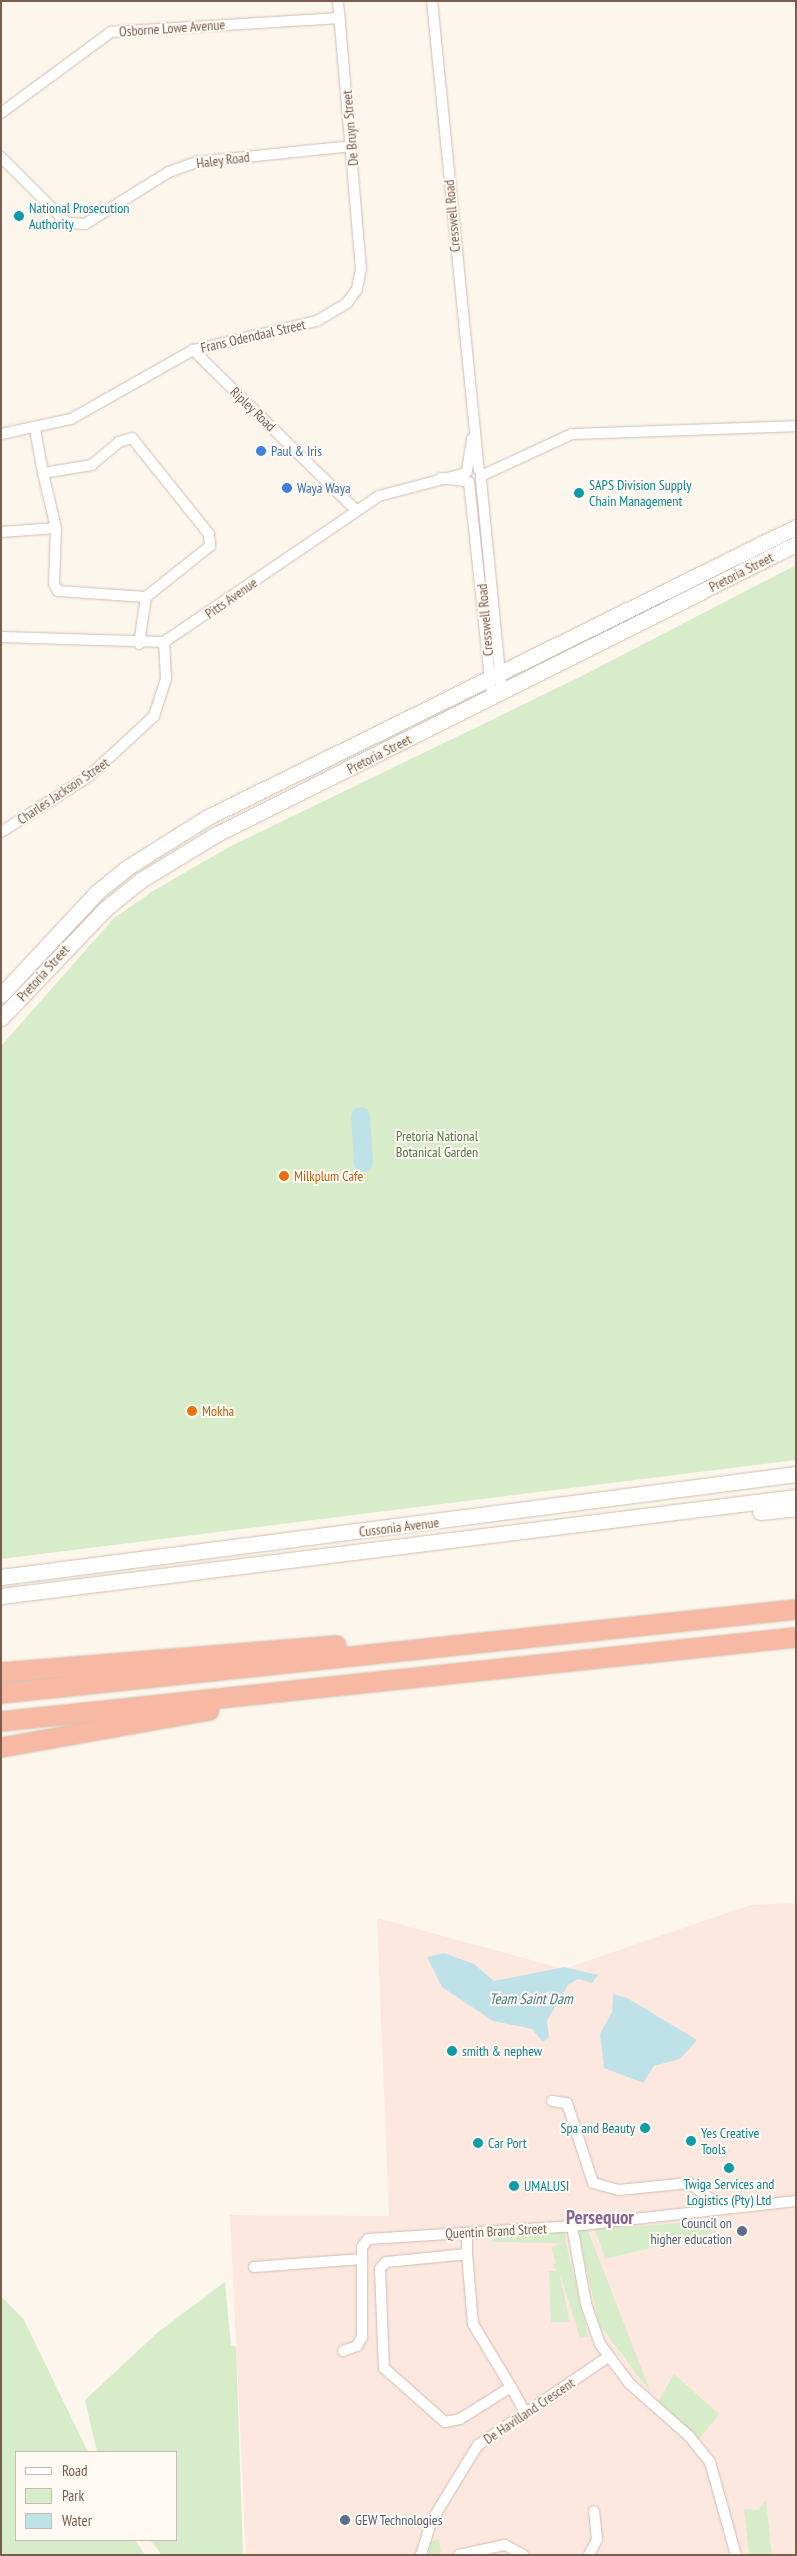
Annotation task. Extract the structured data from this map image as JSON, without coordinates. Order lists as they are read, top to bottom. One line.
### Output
{"streets":{"main road":["Pretoria Street","Cussonia Avenue"],"street":["Osborne Lowe Avenue","De Bruyn Street","Haley Road","Cresswell Road","Frans Odendaal Street","Ripley Road","Pitts Avenue","Charles Jackson Street","Quentin Brand Street","De Havilland Crescent"]},"crossings":[["Osborne Lowe Avenue","De Bruyn Street"],["De Bruyn Street","Haley Road"],["De Bruyn Street","Frans Odendaal Street"],["Cresswell Road","Pretoria Street"],["Cresswell Road","Pitts Avenue"],["Frans Odendaal Street","Ripley Road"],["Ripley Road","Pitts Avenue"],["Pitts Avenue","Charles Jackson Street"]],"districts":["Persequor"],"water":["Team Saint Dam"],"parks":["Pretoria National Botanical Garden"],"places":["National Prosecution Authority","Paul & Iris","Waya Waya","SAPS Division Supply Chain Management","Milkplum Cafe","Mokha","smith & nephew","Spa and Beauty","Yes Creative Tools","Car Port","Twiga Services and Logistics (Pty) Ltd","UMALUSI","Council on higher education","GEW Technologies"],"legend":["Road","Park","Water"]}
